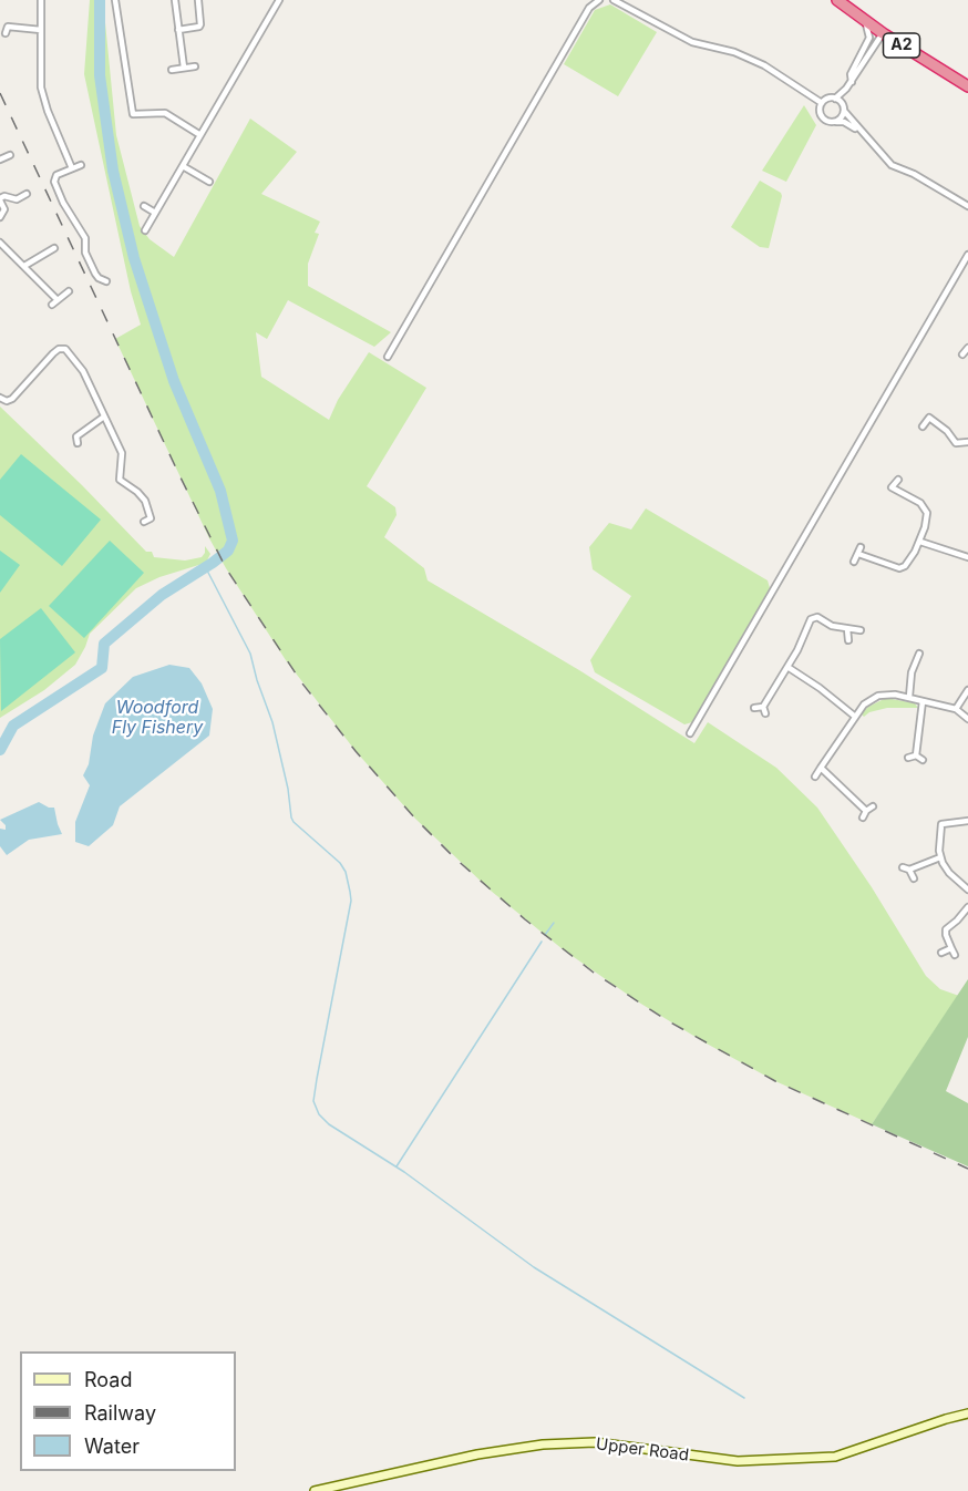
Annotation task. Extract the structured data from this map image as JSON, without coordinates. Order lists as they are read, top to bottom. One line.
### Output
{"streets":{"highway":["A2"],"main road":["Upper Road"]},"water":["Woodford Fly Fishery"],"legend":["Road","Railway","Water"]}
